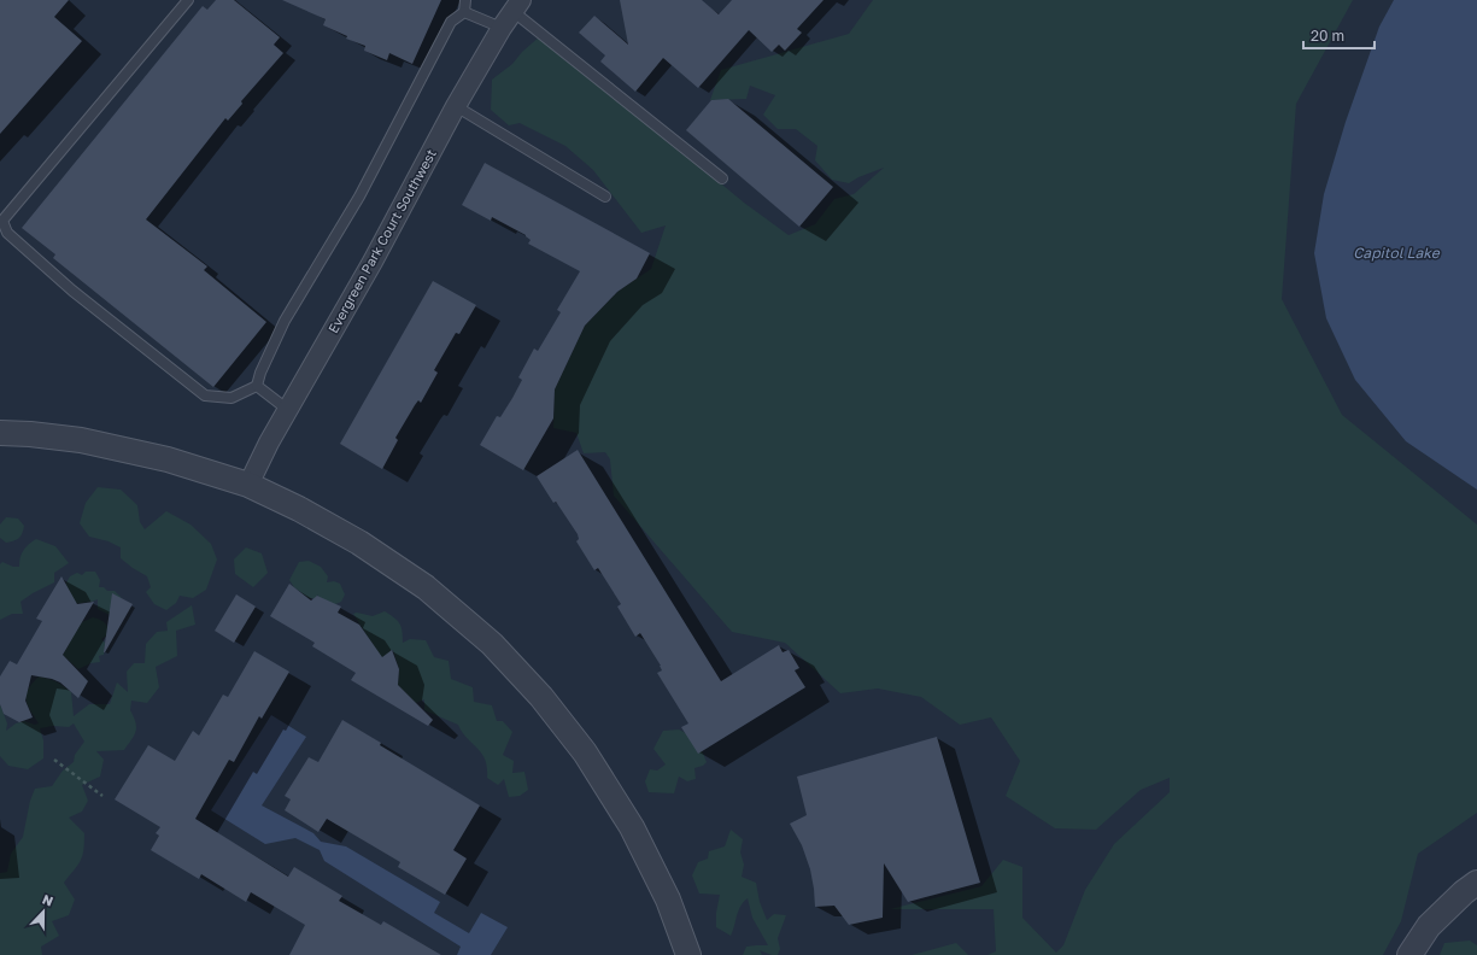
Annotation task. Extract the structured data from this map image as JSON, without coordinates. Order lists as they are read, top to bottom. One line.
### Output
{"streets":{"street":["Evergreen Park Court Southwest"]},"water":["Capitol Lake"],"scale_bar":"20 m","north":"top"}
